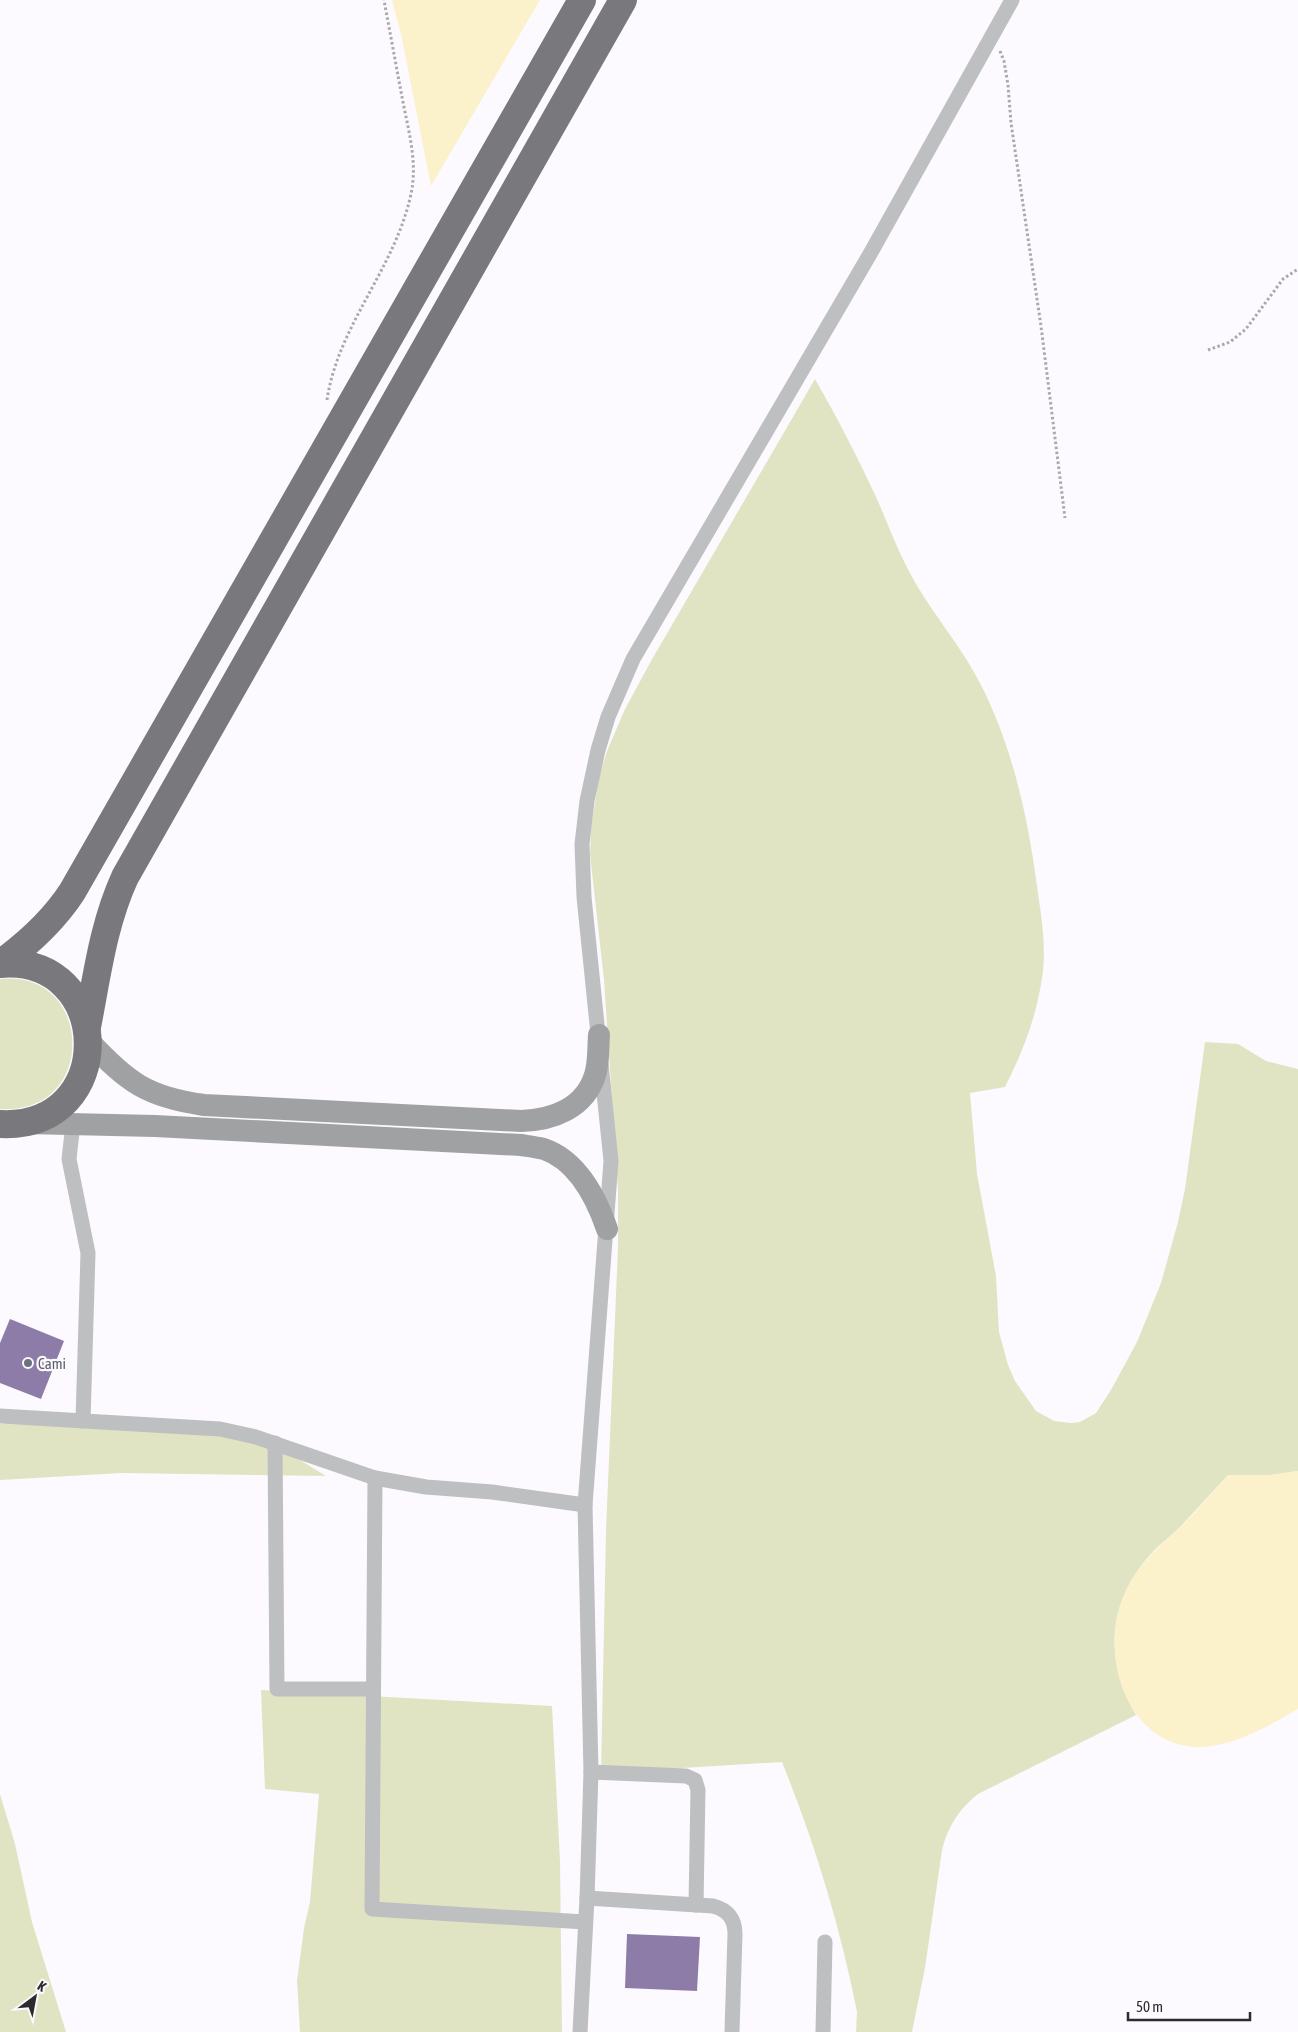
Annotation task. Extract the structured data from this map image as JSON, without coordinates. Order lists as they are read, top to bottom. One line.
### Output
{"places":["Cami"],"scale_bar":"50 m","north":"top right"}
